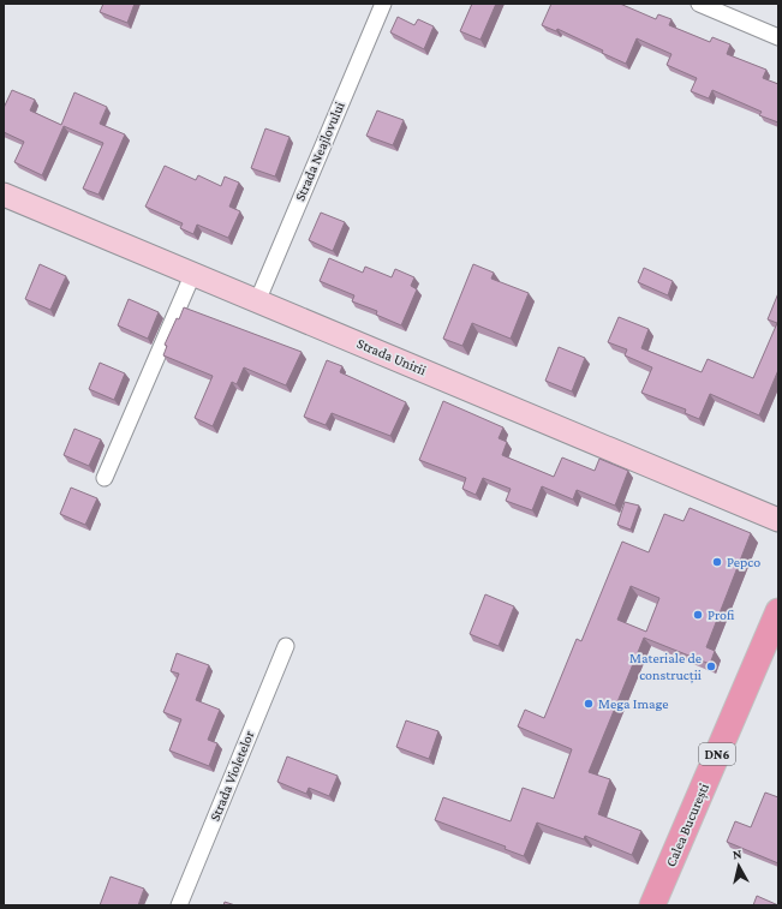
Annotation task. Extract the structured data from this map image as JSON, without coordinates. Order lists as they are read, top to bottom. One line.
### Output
{"streets":{"main road":["Strada Unirii","DN6","Calea București"],"street":["Strada Neajlovului","Strada Violetelor"]},"crossings":[["Strada Neajlovului","Strada Unirii"]],"places":["Pepco","Profi","Materiale de construcții","Mega Image"],"north":"top"}
